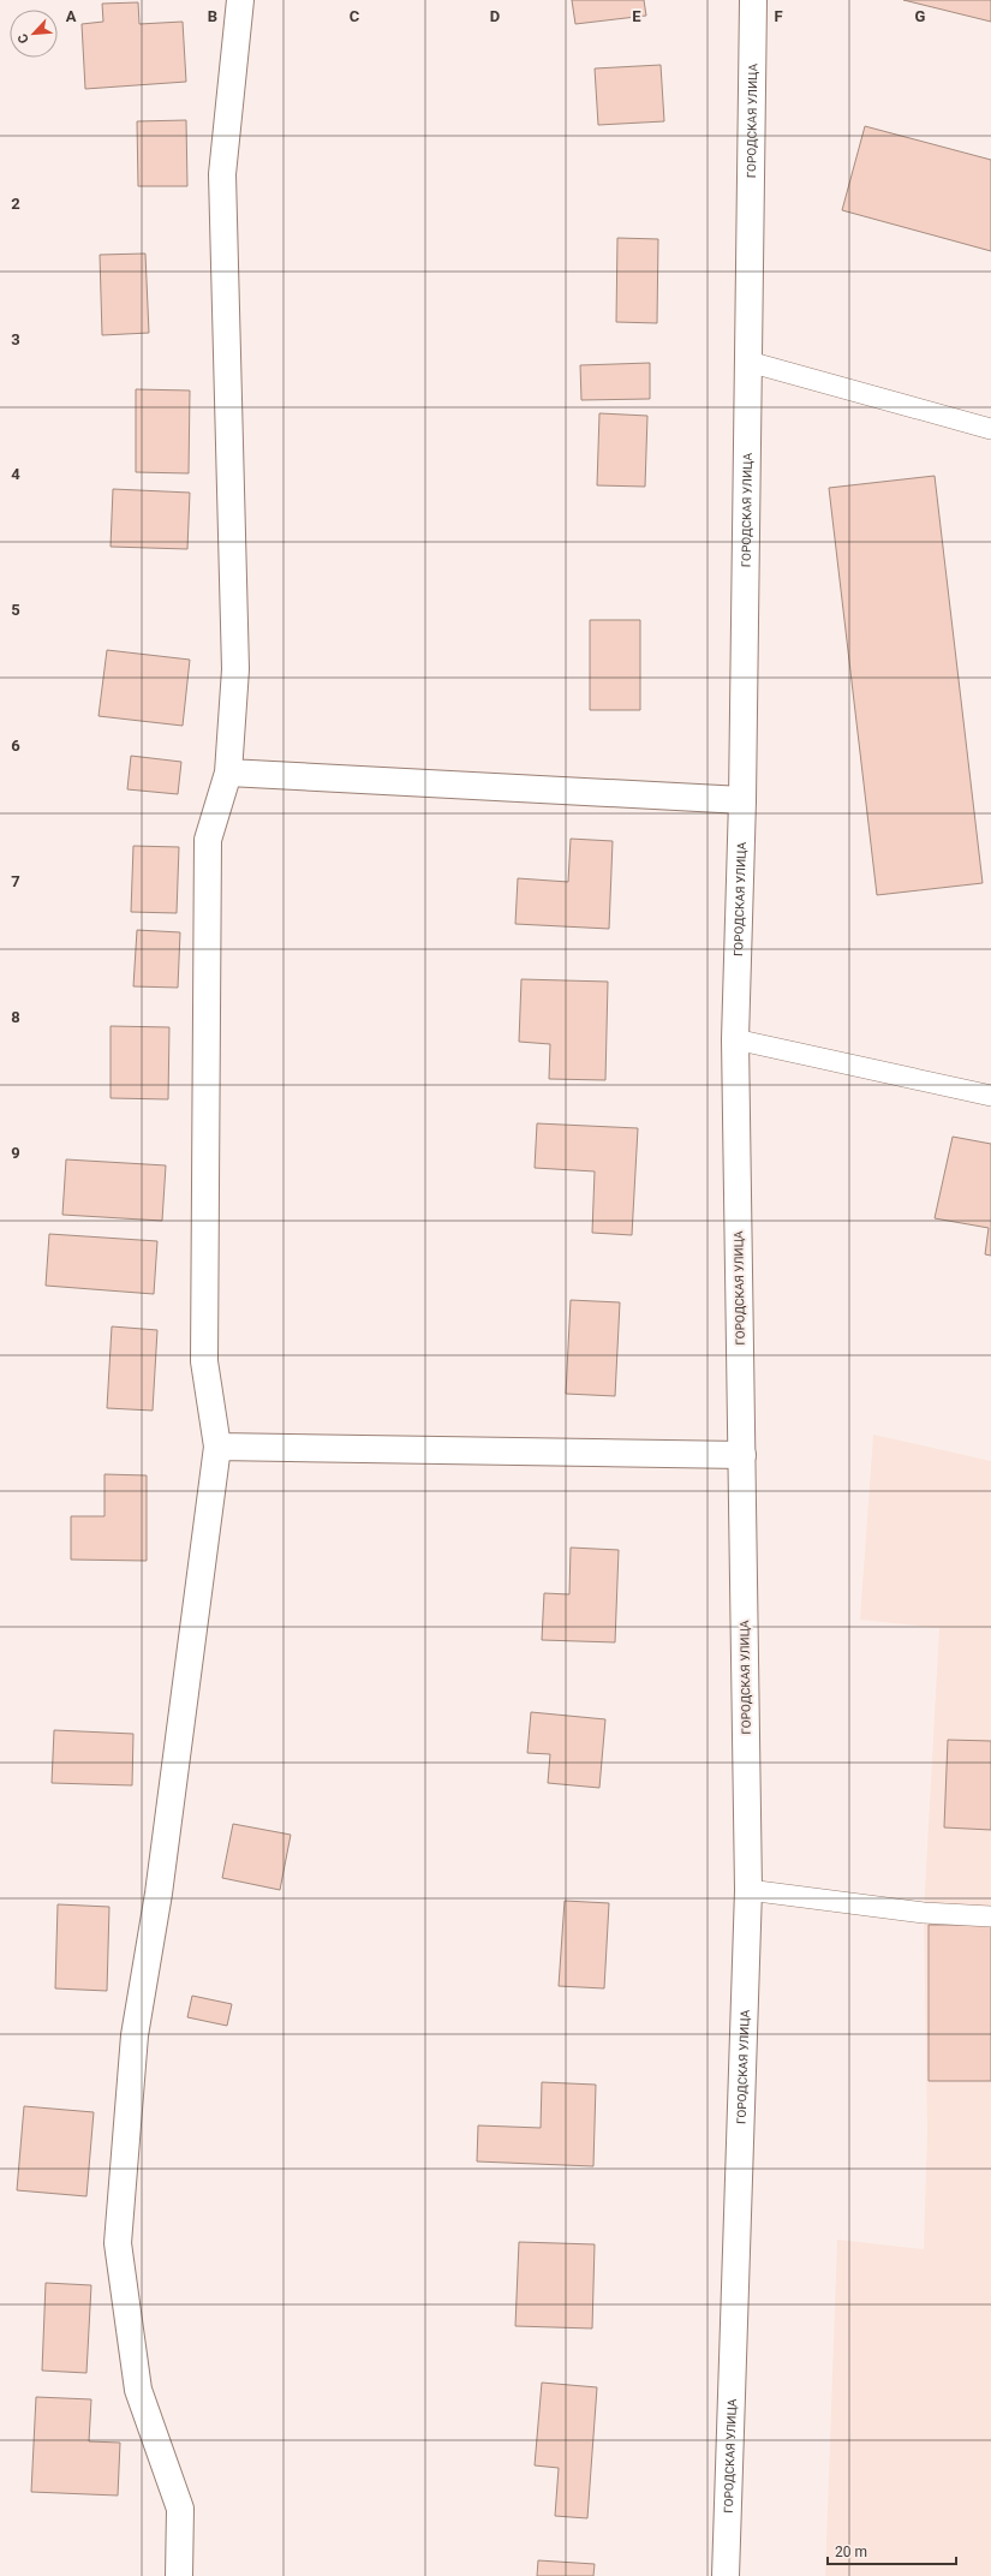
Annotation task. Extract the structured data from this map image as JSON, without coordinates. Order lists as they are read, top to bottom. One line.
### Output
{"streets":{"street":["ГОРОДСКАЯ УЛИЦА"]},"scale_bar":"20 m","north":"bottom left","grid":{"columns":["A","B","C","D","E","F","G"],"rows":["2","3","4","5","6","7","8","9"]}}
